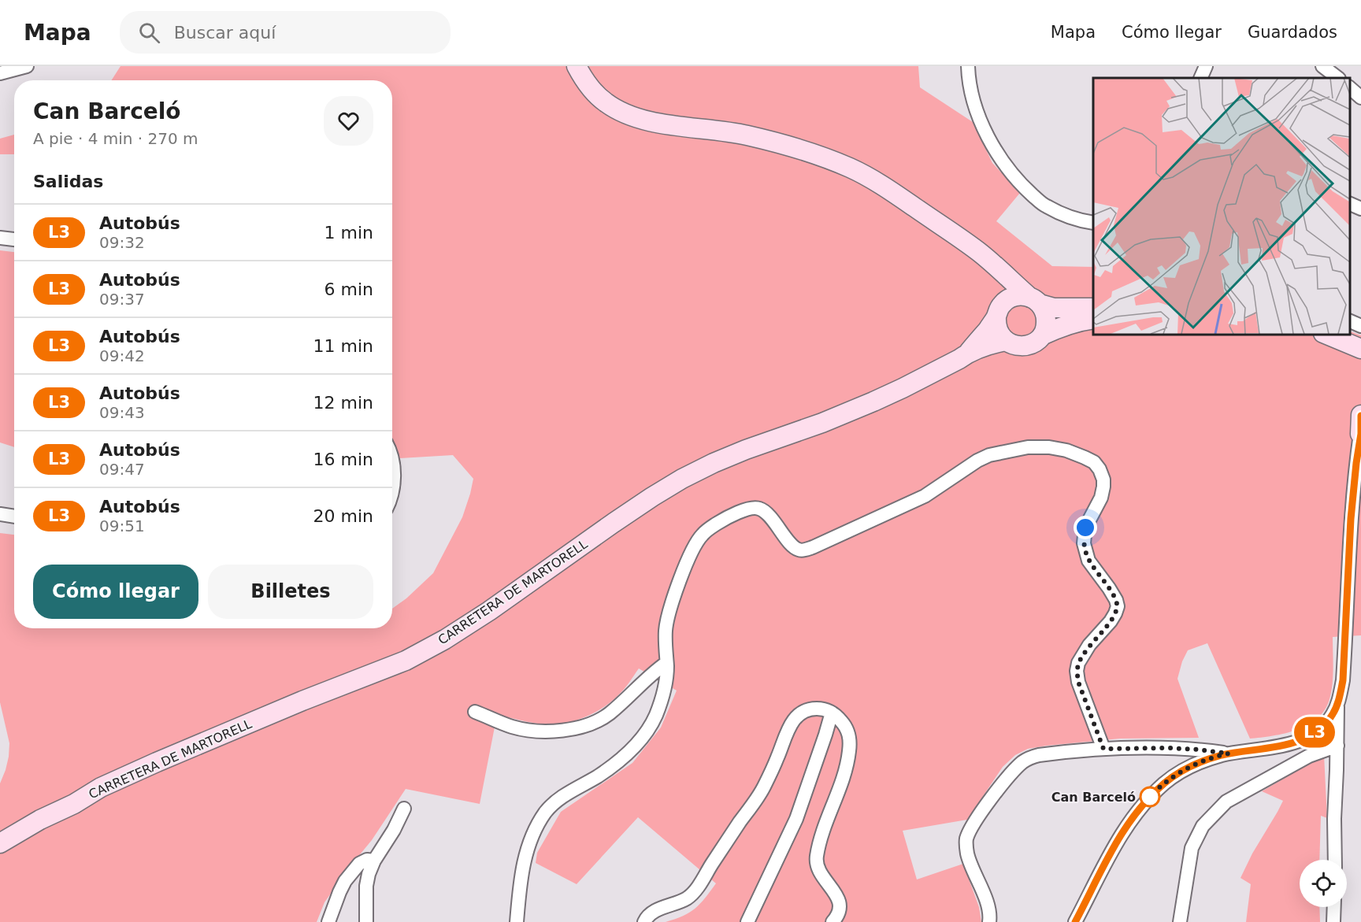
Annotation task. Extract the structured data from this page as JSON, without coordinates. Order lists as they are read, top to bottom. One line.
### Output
{"streets":{"main road":["CARRETERA DE MARTORELL"]},"places":["Can Barceló"],"lines":["bus line L3"],"page":{"header":"Mapa","search":"Buscar aquí","nav":["Mapa","Cómo llegar","Guardados"],"on_map":"L3","heading":[["Can Barceló","A pie · 4 min · 270 m"],"Salidas"],"list":[{"mark":"L3","name":"Autobús","note":"09:32","value":"1 min"},{"mark":"L3","name":"Autobús","note":"09:37","value":"6 min"},{"mark":"L3","name":"Autobús","note":"09:42","value":"11 min"},{"mark":"L3","name":"Autobús","note":"09:43","value":"12 min"},{"mark":"L3","name":"Autobús","note":"09:47","value":"16 min"},{"mark":"L3","name":"Autobús","note":"09:51","value":"20 min"}],"buttons":["Cómo llegar","Billetes"]}}
